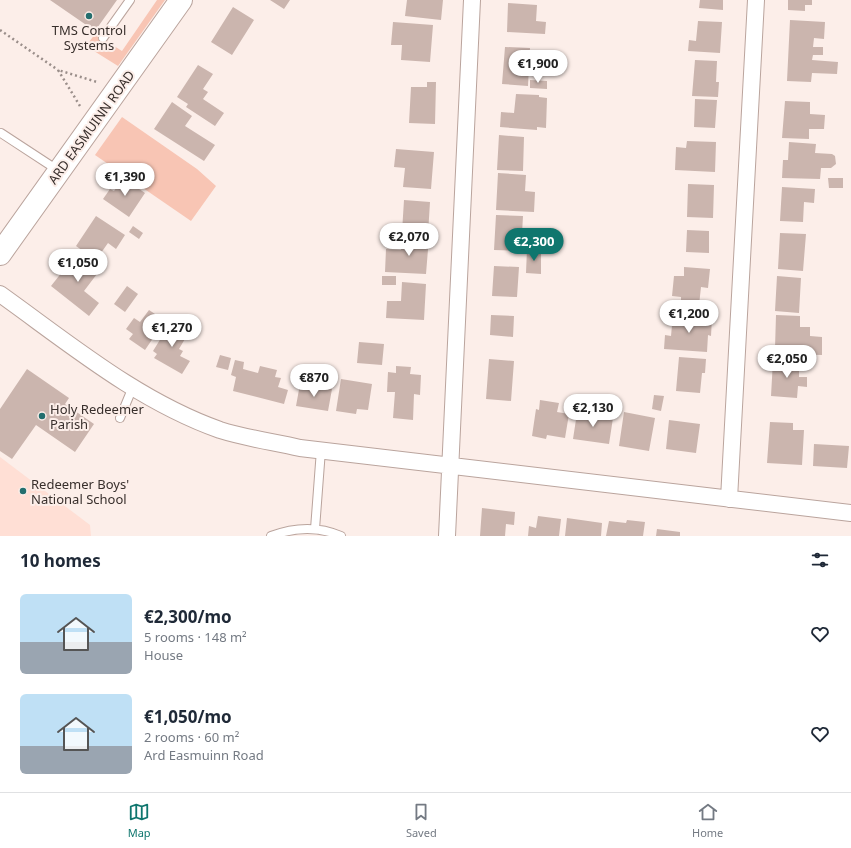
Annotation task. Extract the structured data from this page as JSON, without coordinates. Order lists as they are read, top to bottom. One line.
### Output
{"streets":{"street":["ARD EASMUINN ROAD"]},"places":["TMS Control Systems","Holy Redeemer Parish","Redeemer Boys' National School"],"page":{"price":["€1,900","€1,390","€2,070","€2,300","€1,050","€1,200","€1,270","€2,050","€870","€2,130"],"heading":"10 homes","list":[{"name":"€2,300/mo","note":"5 rooms · 148 m² · House"},{"name":"€1,050/mo","note":"2 rooms · 60 m² · Ard Easmuinn Road"}],"tabs":["Map","Saved","Home"]}}
